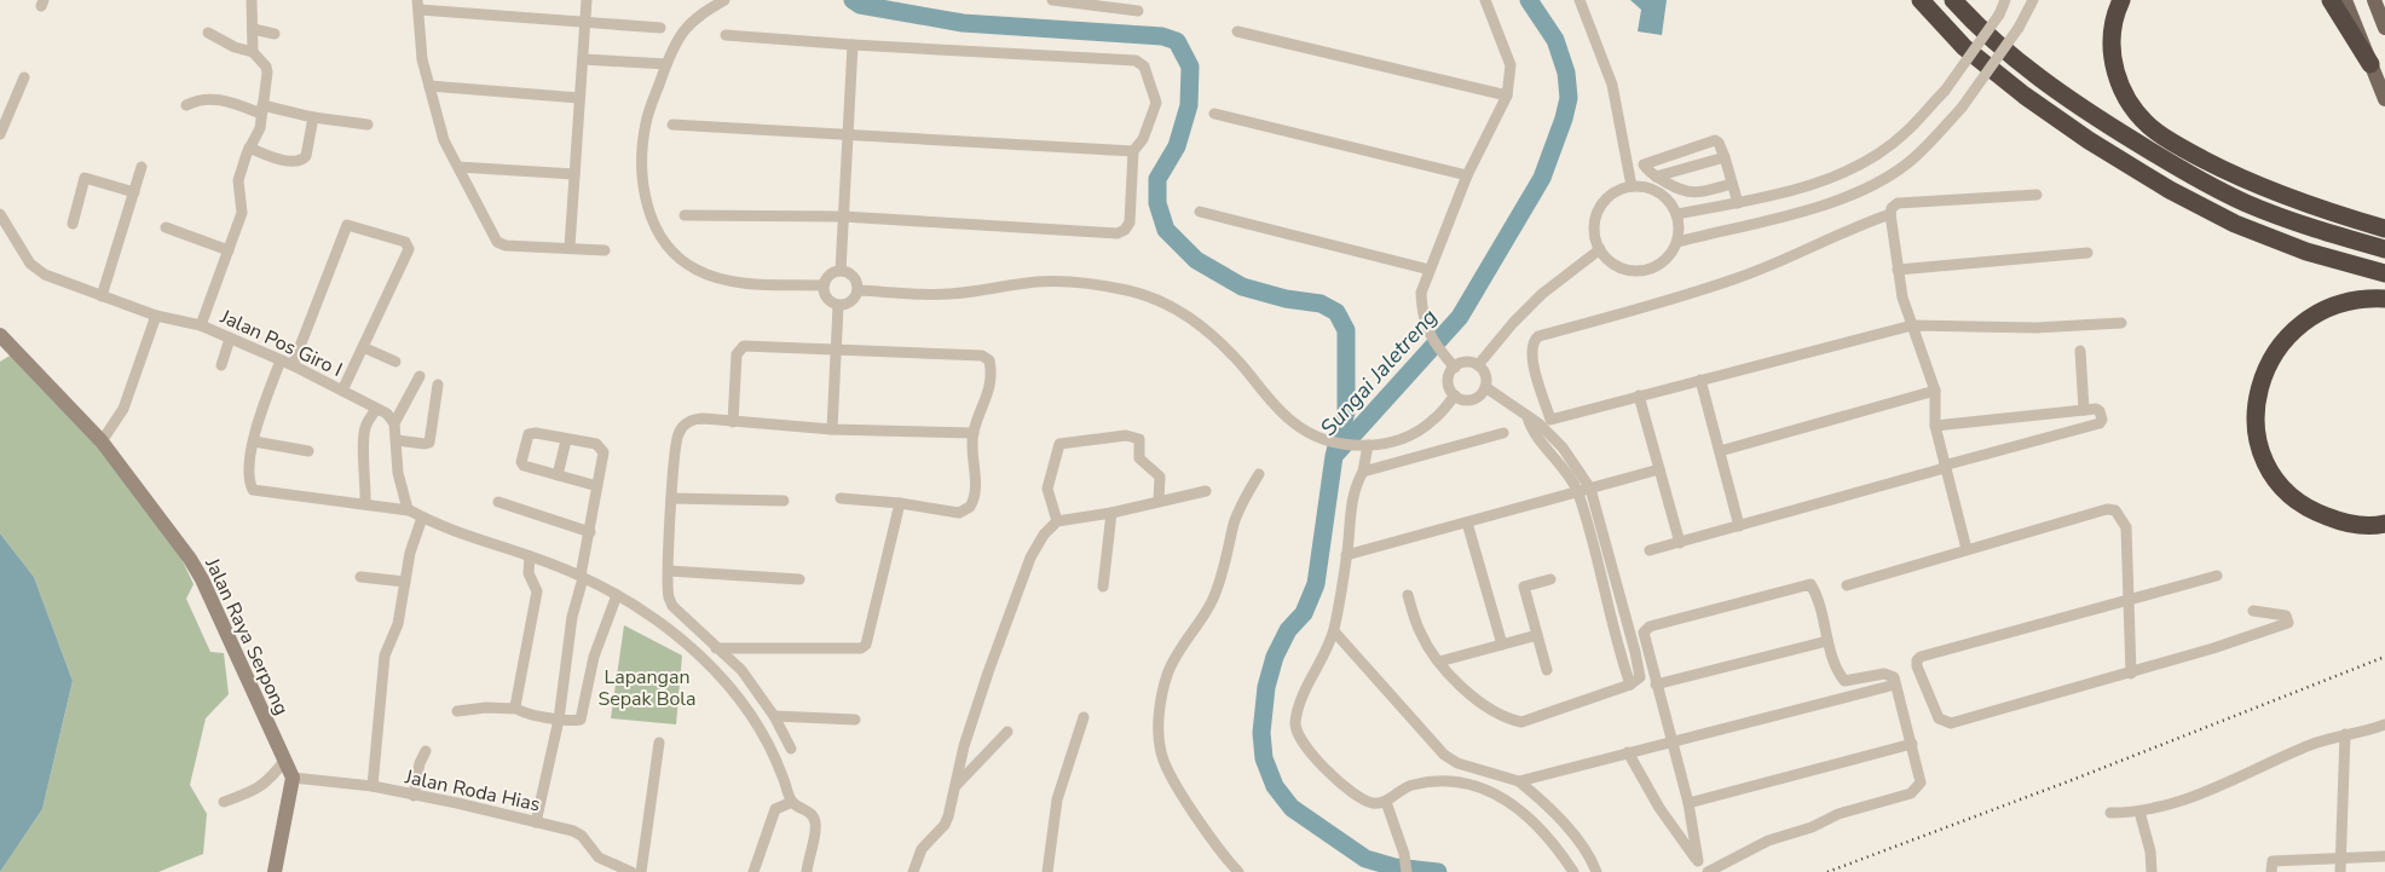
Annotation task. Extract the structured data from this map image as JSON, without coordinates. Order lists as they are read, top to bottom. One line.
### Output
{"streets":{"main road":["Jalan Raya Serpong"],"street":["Jalan Pos Giro I","Jalan Roda Hias"]},"crossings":[["Jalan Raya Serpong","Jalan Roda Hias"]],"water":["Sungai Jaletreng"],"parks":["Lapangan Sepak Bola"]}
